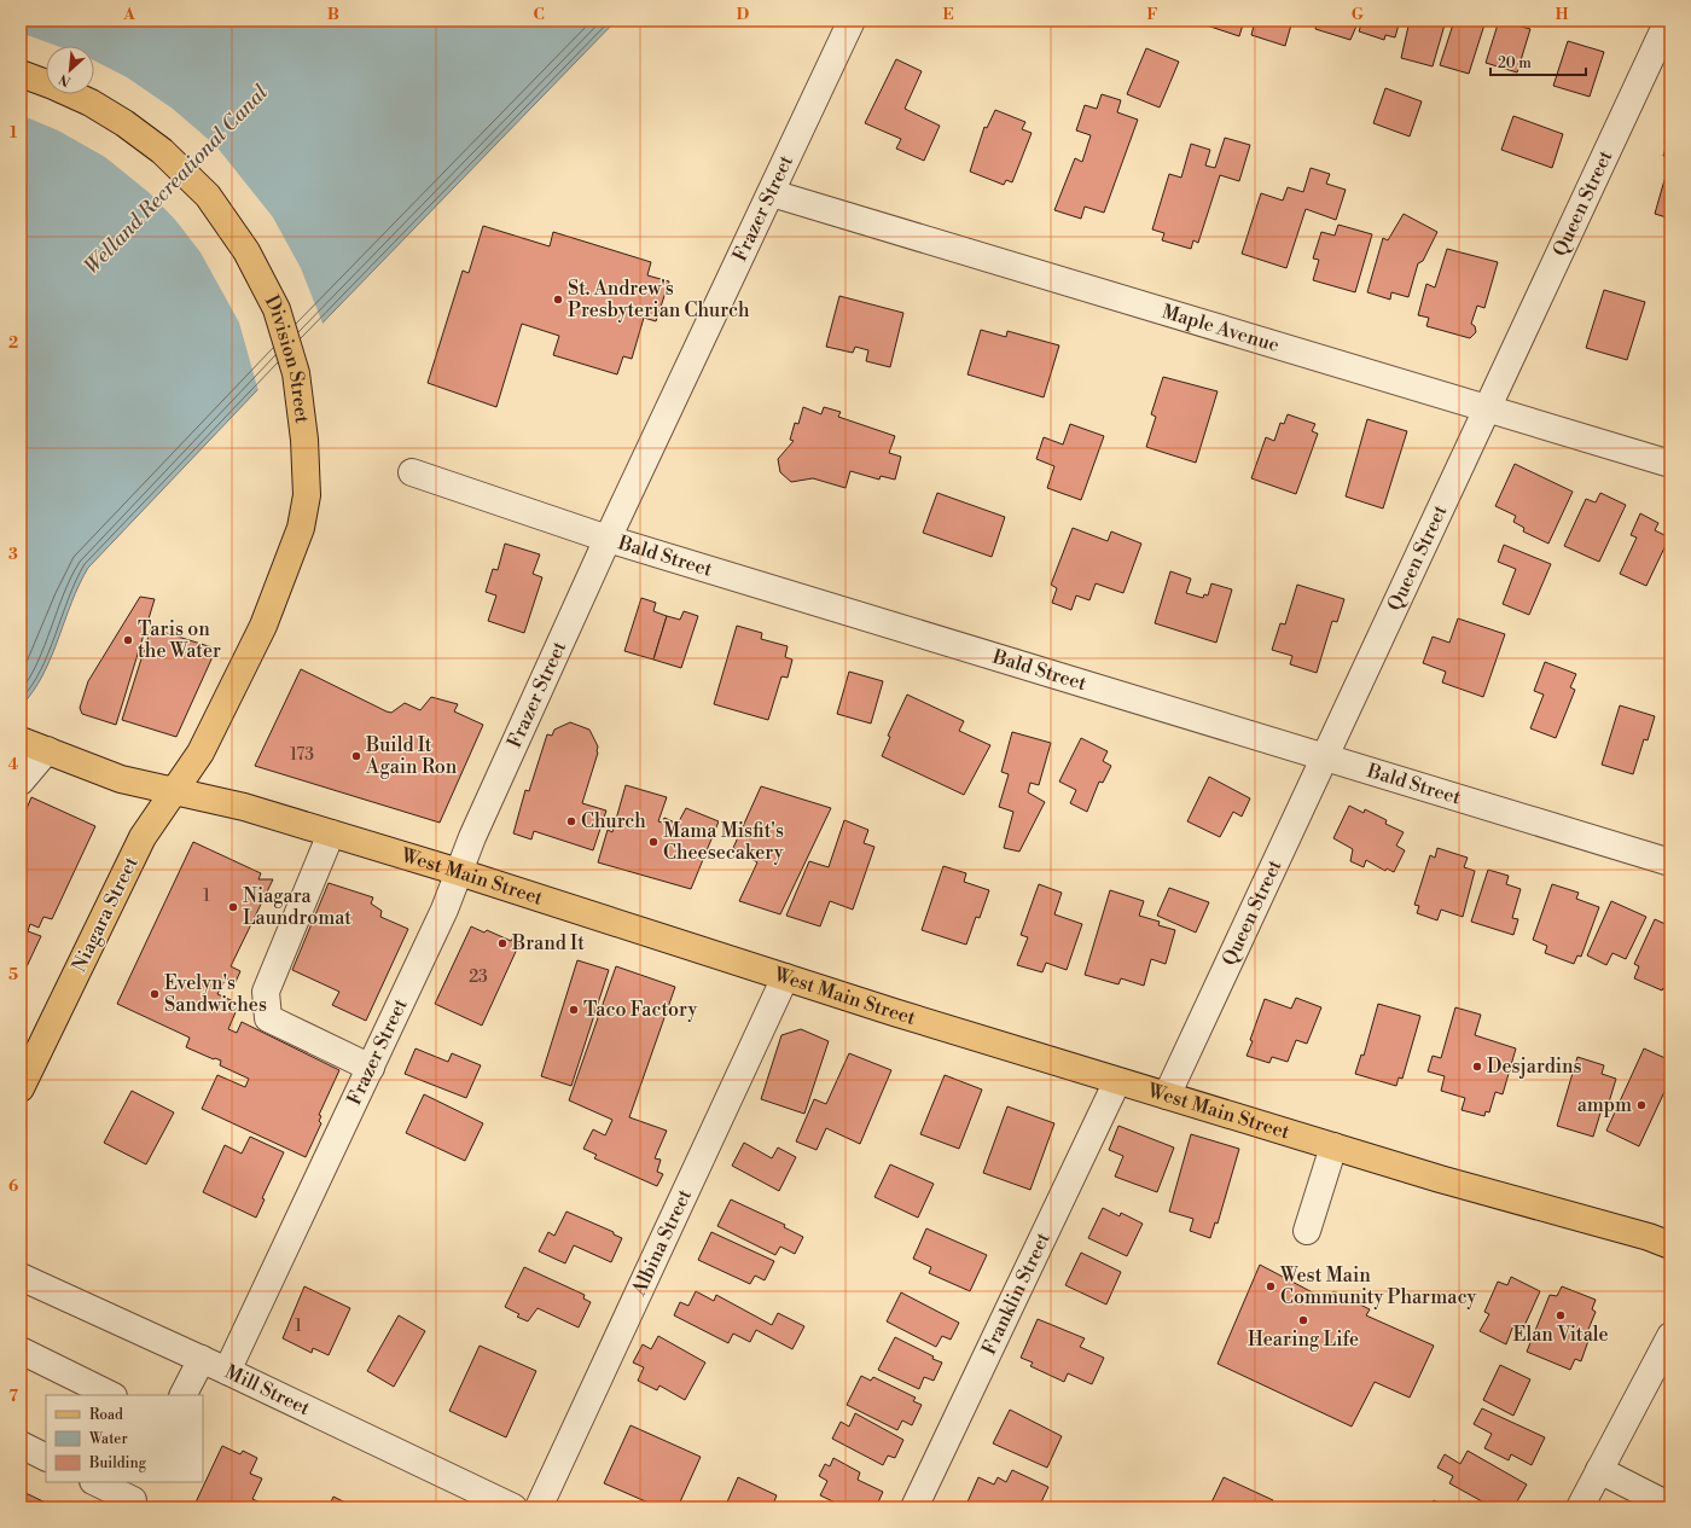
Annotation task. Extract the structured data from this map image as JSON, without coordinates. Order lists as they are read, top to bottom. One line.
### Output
{"streets":{"main road":["Division Street","West Main Street","Niagara Street"],"street":["Queen Street","Frazer Street","Maple Avenue","Bald Street","Albina Street","Franklin Street","Mill Street"]},"crossings":[["Queen Street","Maple Avenue"],["Queen Street","Bald Street"],["Queen Street","West Main Street"],["Frazer Street","Maple Avenue"],["Frazer Street","Bald Street"],["Frazer Street","West Main Street"],["Frazer Street","Mill Street"],["Division Street","Niagara Street"],["West Main Street","Niagara Street"],["West Main Street","Albina Street"],["West Main Street","Franklin Street"]],"water":["Welland Recreational Canal"],"places":["St. Andrew's Presbyterian Church","Taris on the Water","Build It Again Ron","Church","Mama Misfit's Cheesecakery","Niagara Laundromat","Brand It","Evelyn's Sandwiches","Taco Factory","Desjardins","ampm","West Main Community Pharmacy","Elan Vitale","Hearing Life"],"house_numbers":["173","1","23","1"],"legend":["Road","Water","Building"],"scale_bar":"20 m","north":"bottom left","grid":{"columns":["A","B","C","D","E","F","G","H"],"rows":["1","2","3","4","5","6","7"]}}
